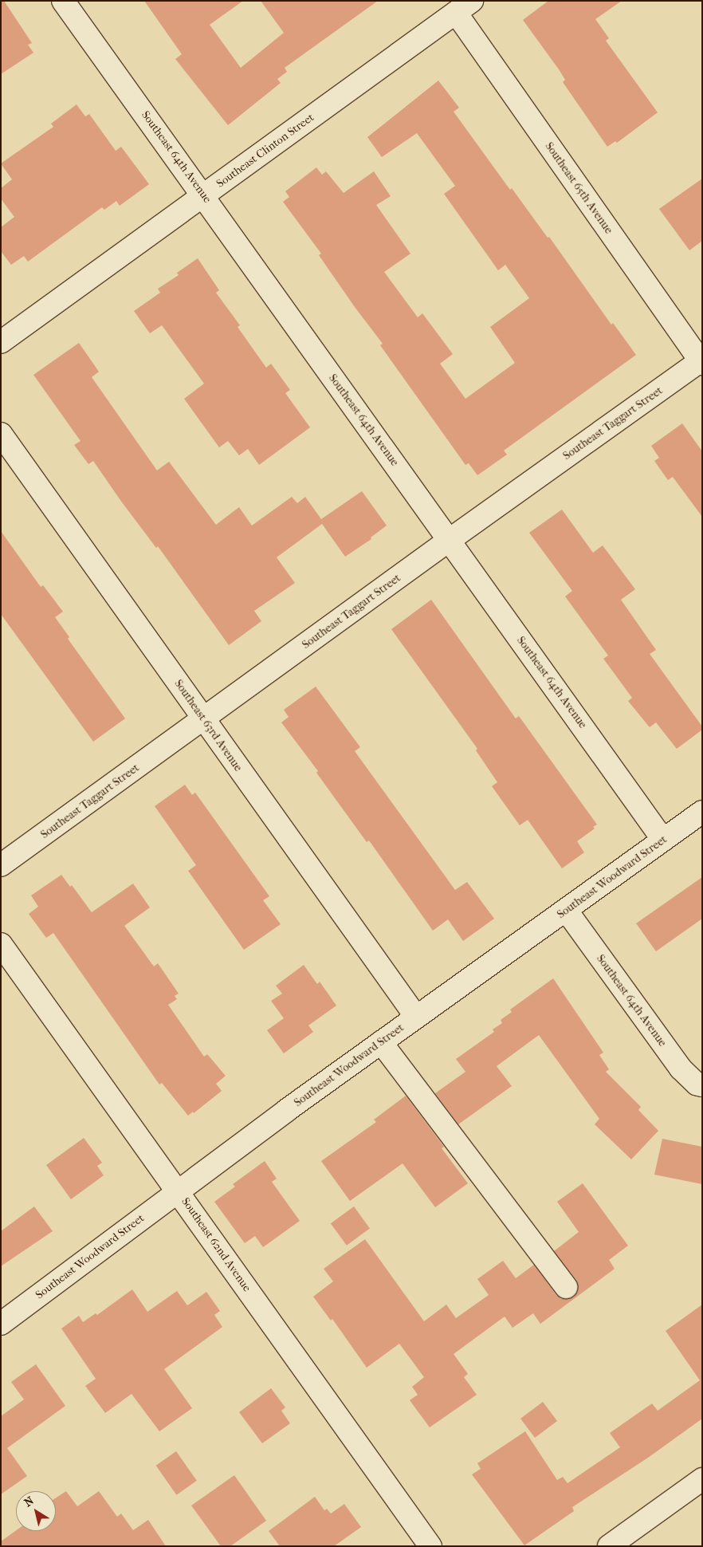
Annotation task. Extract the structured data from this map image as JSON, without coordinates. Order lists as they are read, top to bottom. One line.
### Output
{"streets":{"street":["Southeast Clinton Street","Southeast 64th Avenue","Southeast 65th Avenue","Southeast Taggart Street","Southeast 63rd Avenue","Southeast Woodward Street","Southeast 62nd Avenue"]},"crossings":[["Southeast Clinton Street","Southeast 64th Avenue"],["Southeast Clinton Street","Southeast 65th Avenue"],["Southeast 64th Avenue","Southeast Taggart Street"],["Southeast 64th Avenue","Southeast Woodward Street"],["Southeast 65th Avenue","Southeast Taggart Street"],["Southeast Taggart Street","Southeast 63rd Avenue"],["Southeast 63rd Avenue","Southeast Woodward Street"],["Southeast Woodward Street","Southeast 62nd Avenue"]],"north":"top left"}
